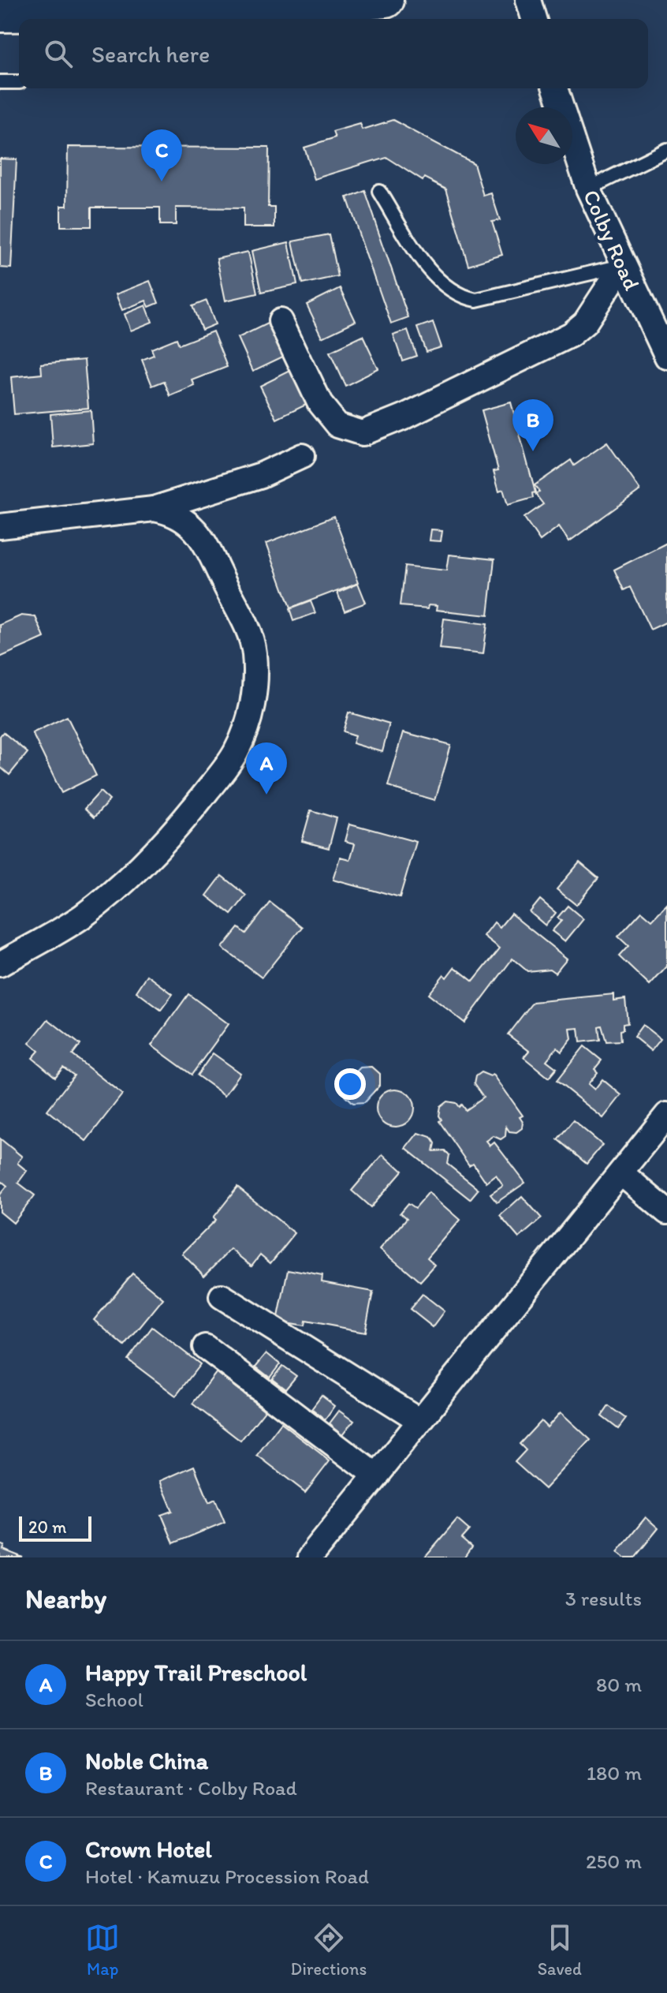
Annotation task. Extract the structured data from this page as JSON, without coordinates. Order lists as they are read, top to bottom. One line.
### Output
{"streets":{"street":["Colby Road"]},"scale_bar":"20 m","north":"top left","page":{"search":"Search here","pins":["C","B","A"],"scale":"20 m","heading":["Nearby","3 results"],"list":[{"mark":"A","name":"Happy Trail Preschool","note":"School","value":"80 m"},{"mark":"B","name":"Noble China","note":"Restaurant · Colby Road","value":"180 m"},{"mark":"C","name":"Crown Hotel","note":"Hotel · Kamuzu Procession Road","value":"250 m"}],"nav":["Map","Directions","Saved"]}}
